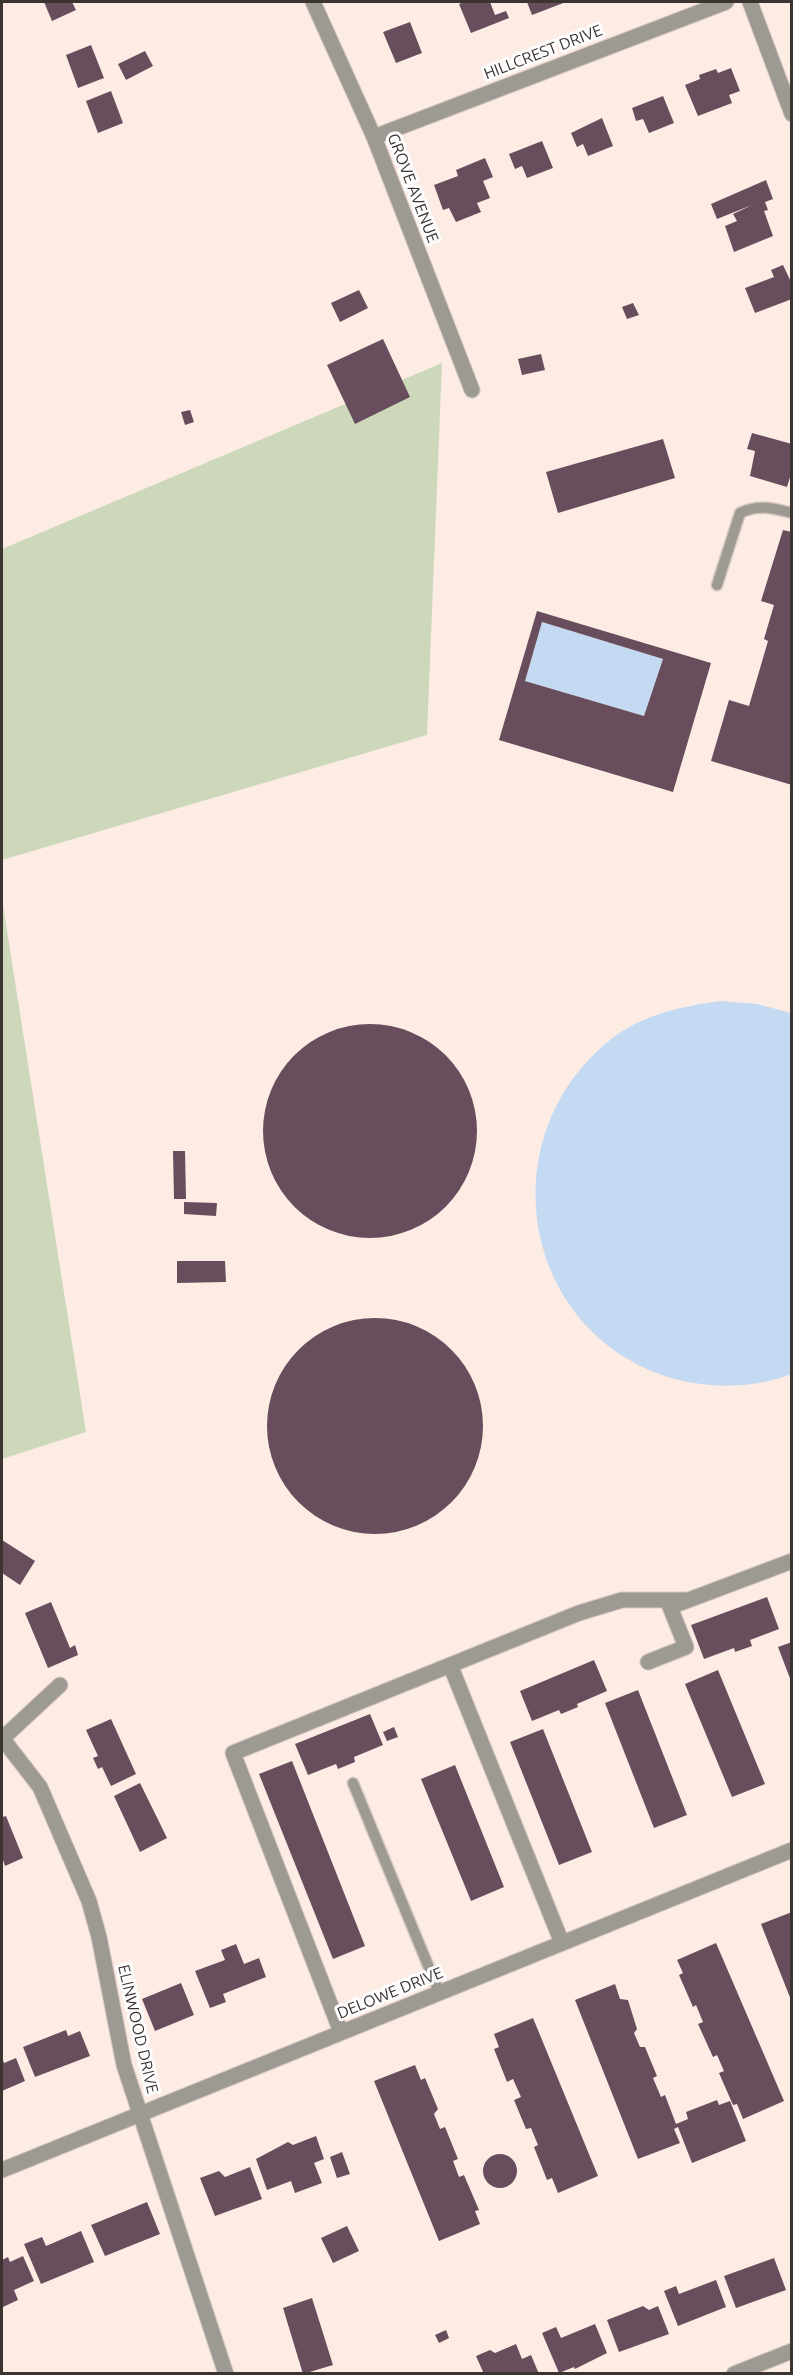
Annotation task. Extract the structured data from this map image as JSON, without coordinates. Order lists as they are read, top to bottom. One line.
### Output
{"streets":{"street":["HILLCREST DRIVE","GROVE AVENUE","DELOWE DRIVE","ELINWOOD DRIVE"]},"crossings":[["HILLCREST DRIVE","GROVE AVENUE"],["DELOWE DRIVE","ELINWOOD DRIVE"]]}
